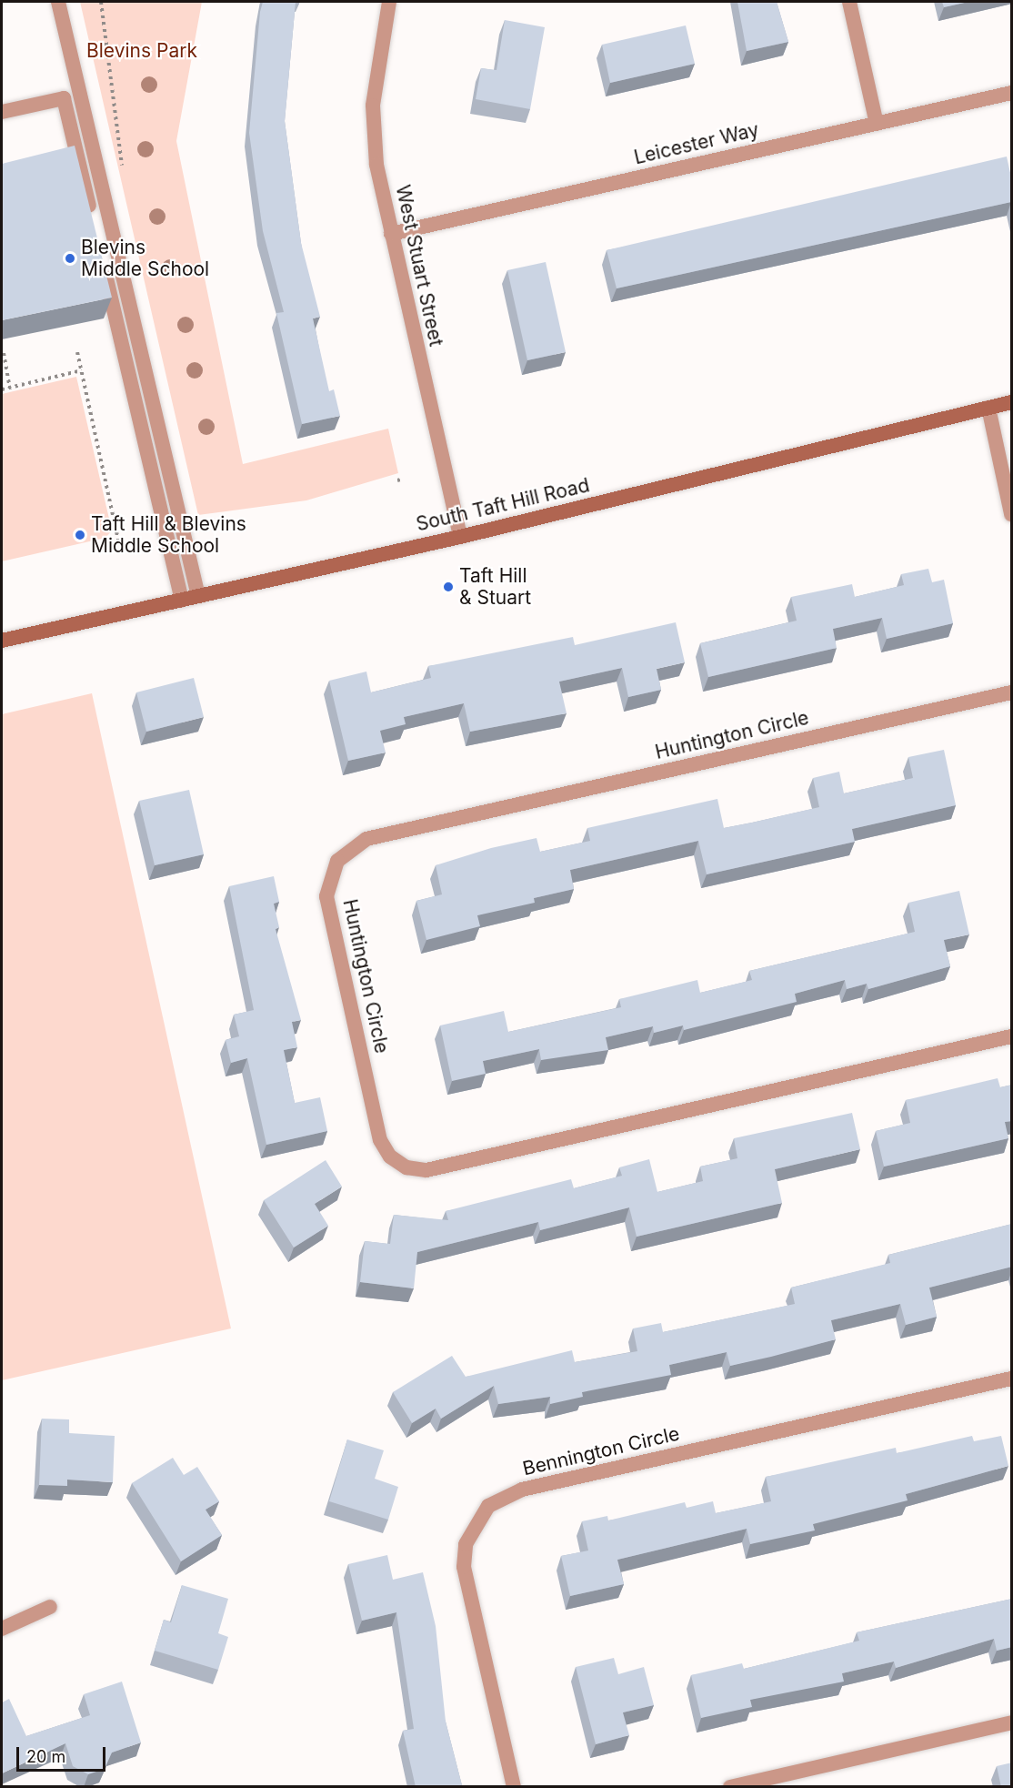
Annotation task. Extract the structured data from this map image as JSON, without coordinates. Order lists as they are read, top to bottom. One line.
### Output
{"streets":{"main road":["South Taft Hill Road"],"street":["Leicester Way","West Stuart Street","Huntington Circle","Bennington Circle"]},"crossings":[["Leicester Way","West Stuart Street"],["West Stuart Street","South Taft Hill Road"]],"parks":["Blevins Park"],"places":["Blevins Middle School","Taft Hill & Blevins Middle School","Taft Hill & Stuart"],"scale_bar":"20 m"}
